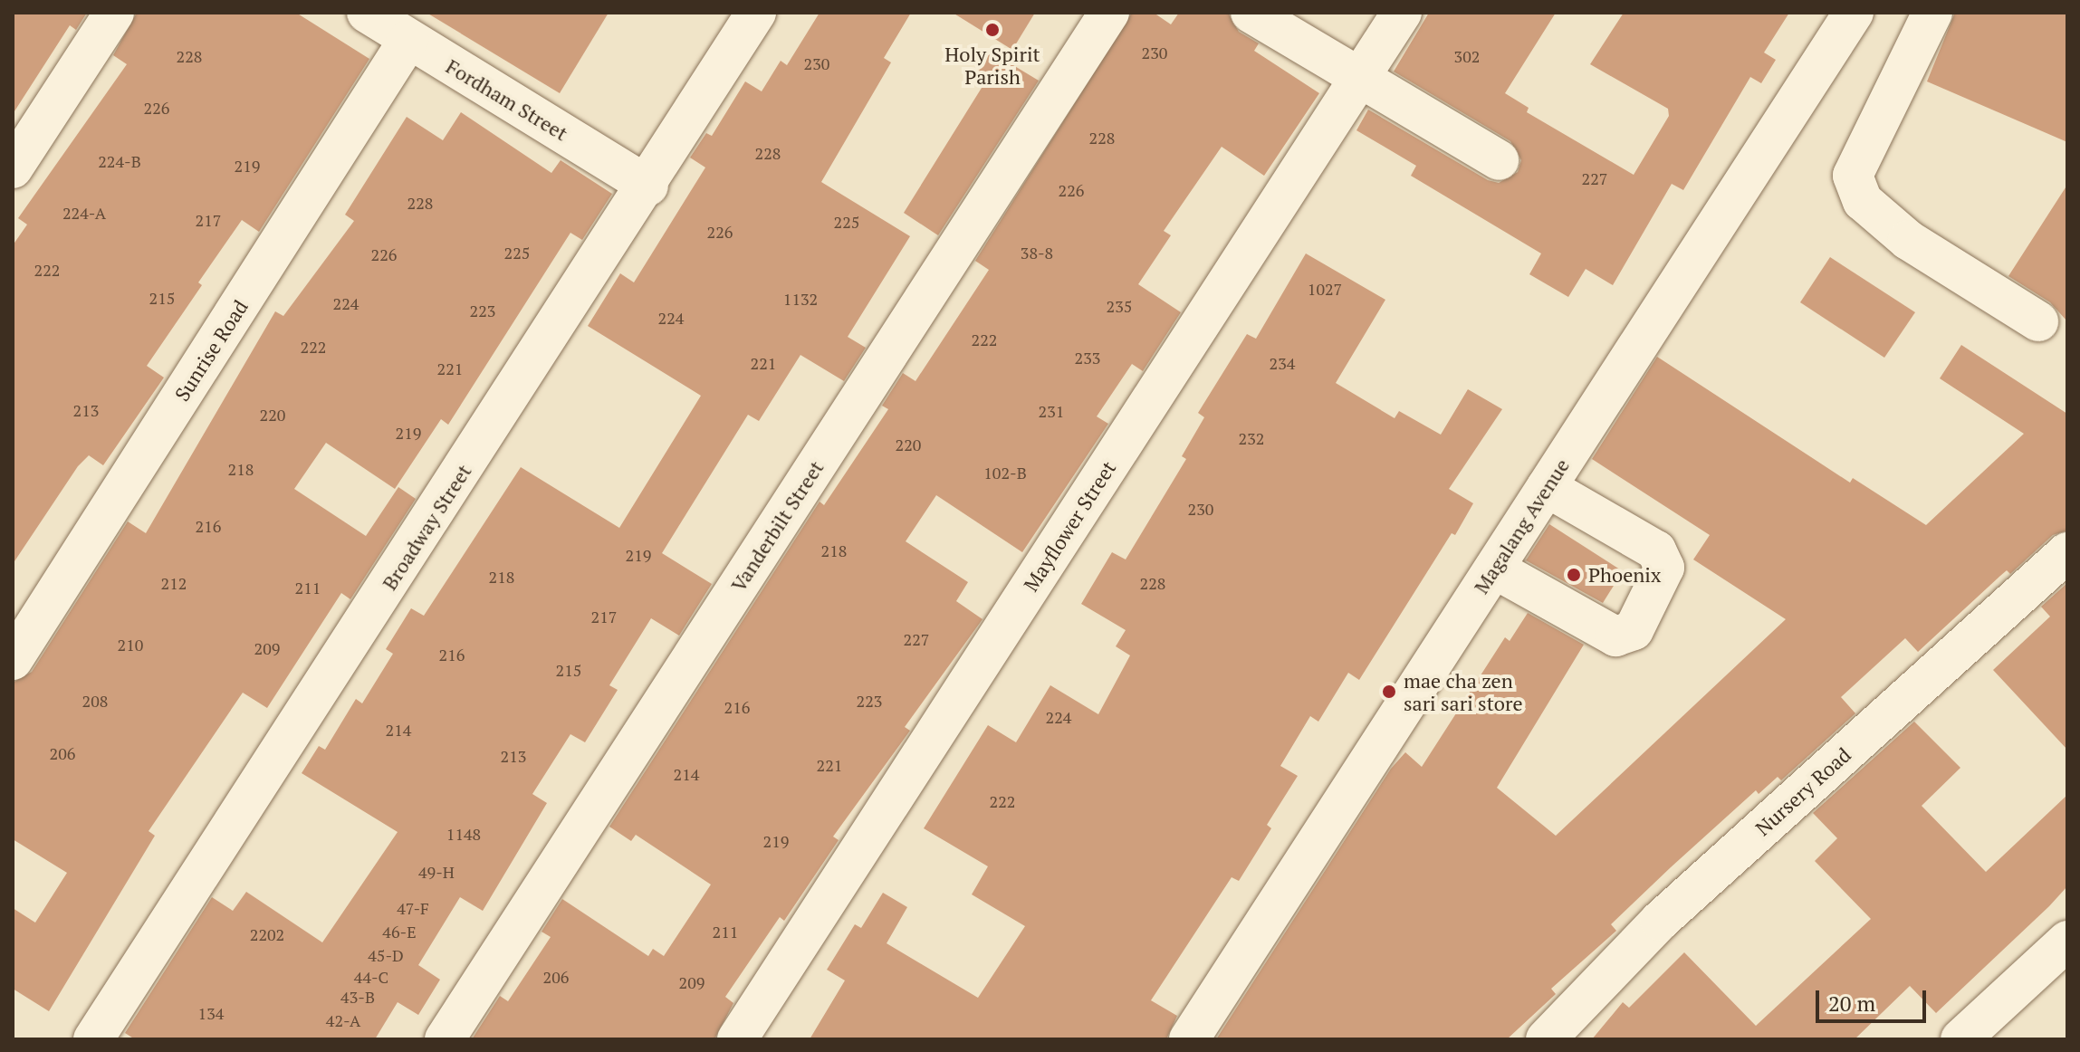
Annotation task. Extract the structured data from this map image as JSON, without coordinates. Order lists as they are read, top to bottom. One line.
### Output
{"streets":{"street":["Fordham Street","Sunrise Road","Vanderbilt Street","Mayflower Street","Magalang Avenue","Broadway Street","Nursery Road"]},"crossings":[["Fordham Street","Sunrise Road"],["Fordham Street","Broadway Street"]],"places":["Holy Spirit Parish","Phoenix","mae cha zen sari sari store"],"house_numbers":["230","228","302","230","226","228","228","224-B","219","227","226","228","224-A","217","225","226","225","38-8","226","222","1027","215","1132","224","235","223","224","222","222","233","221","234","221","213","231","220","219","232","220","218","102-B","230","216","218","219","218","212","228","211","217","227","210","209","216","215","208","223","216","224","214","206","213","221","214","222","1148","219","49-H","47-F","46-E","211","2202","45-D","44-C","206","209","43-B","134","42-A"],"scale_bar":"20 m"}
